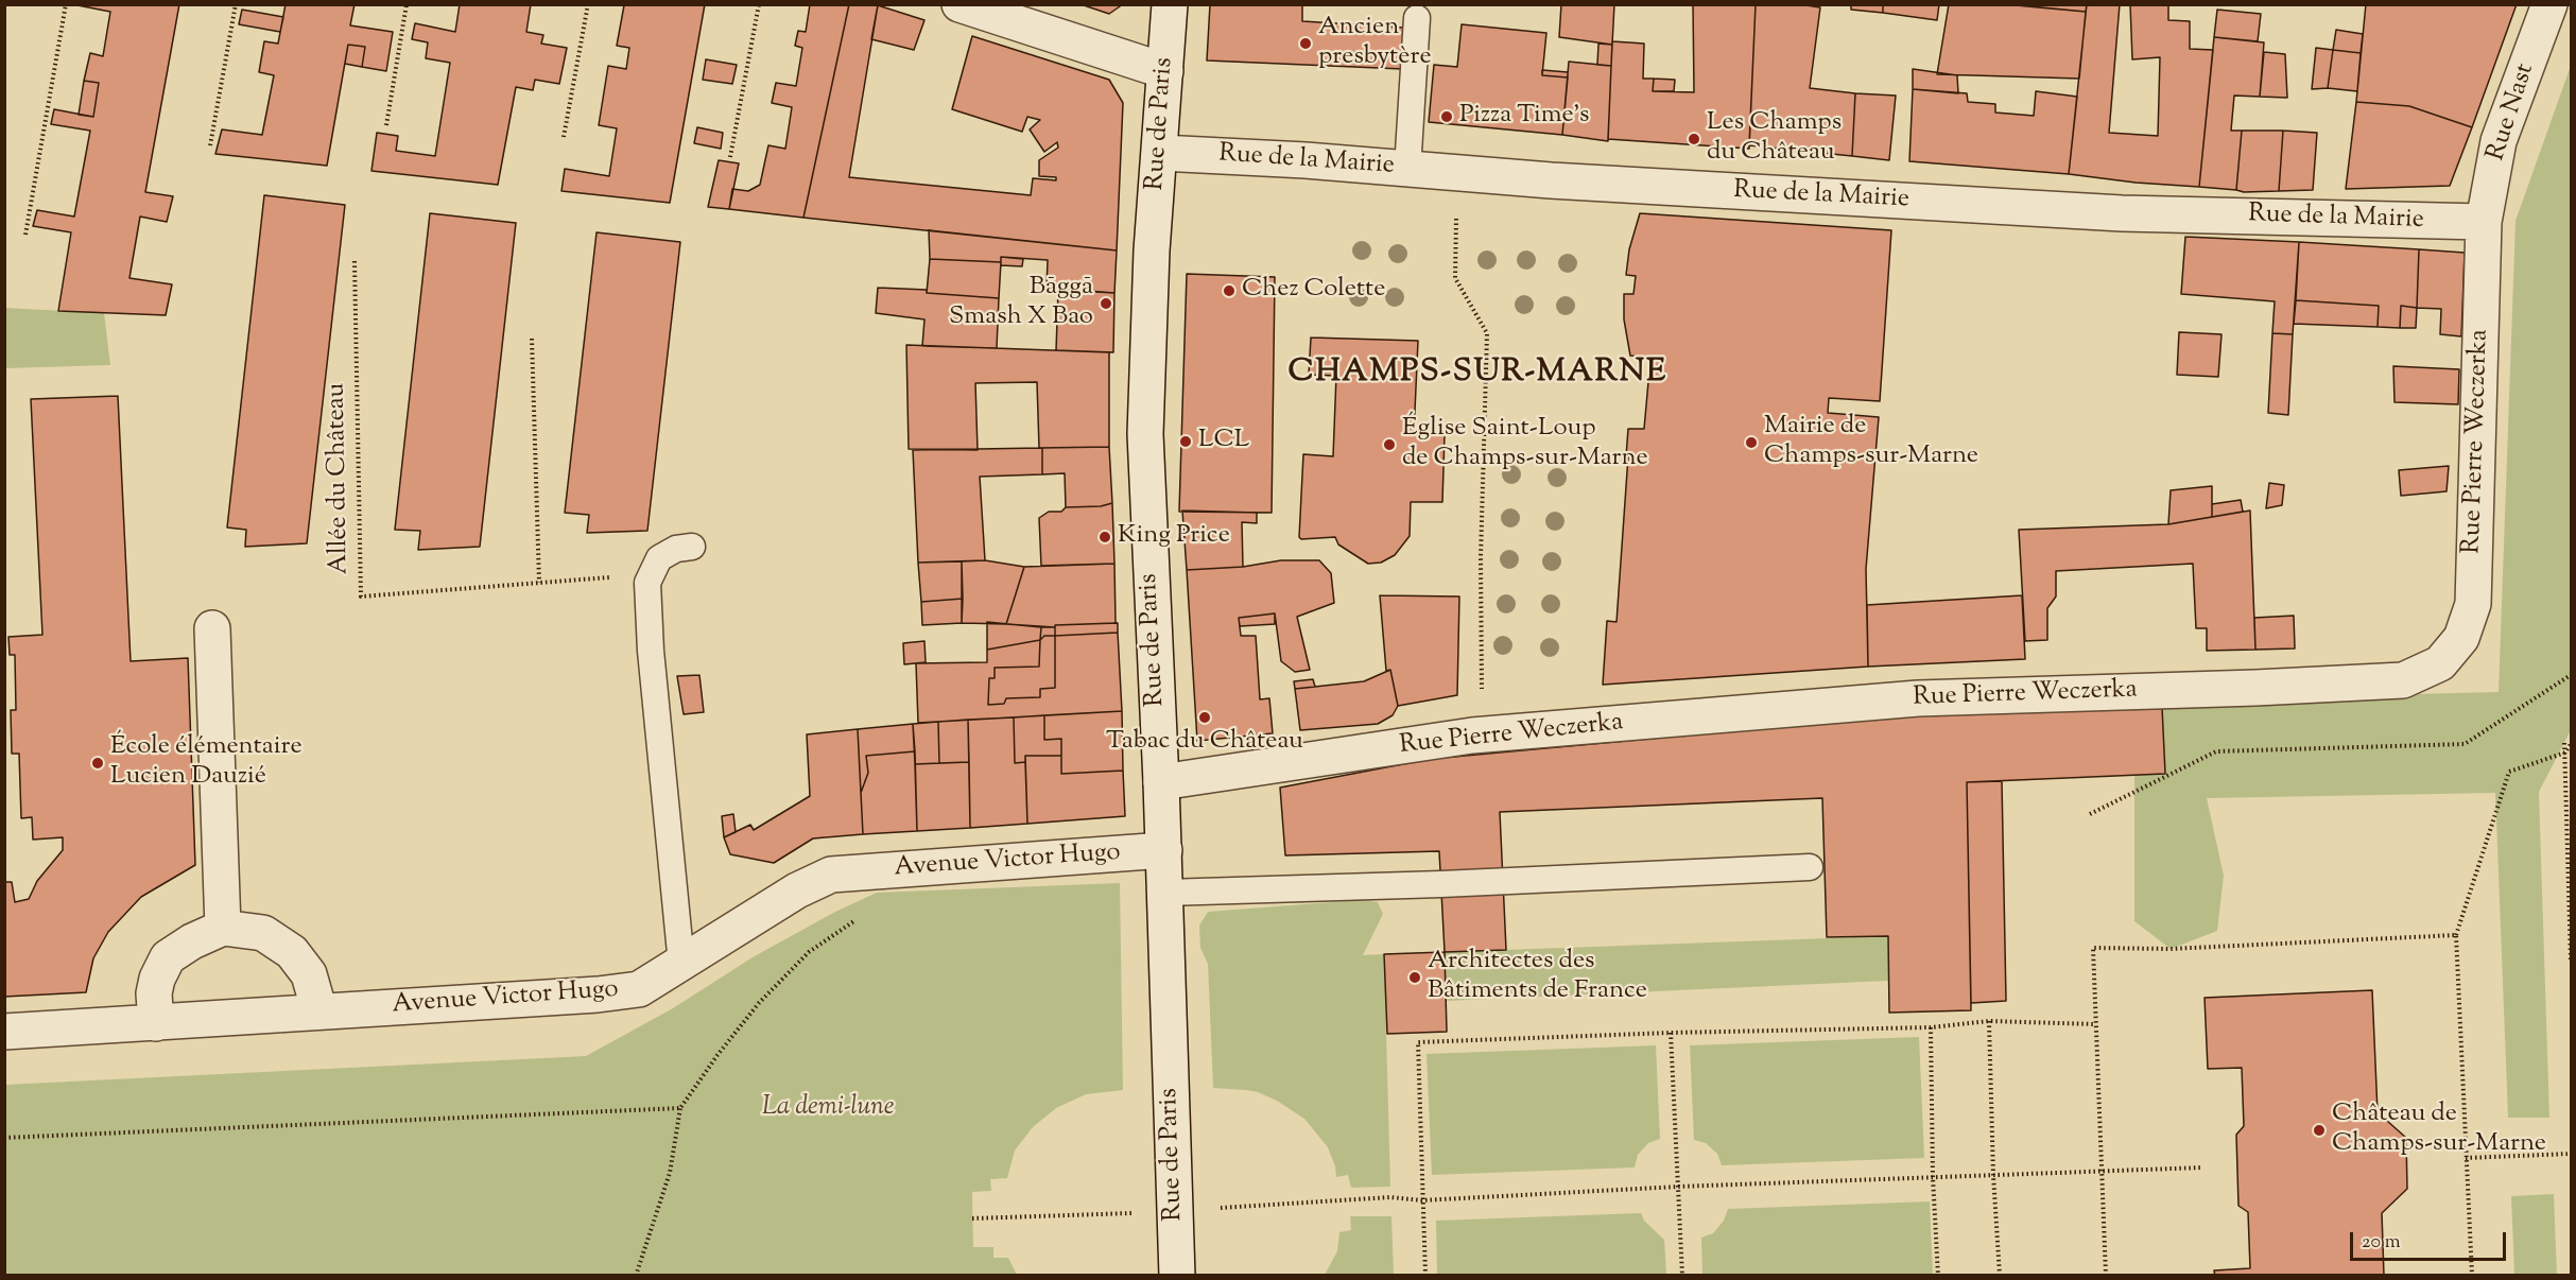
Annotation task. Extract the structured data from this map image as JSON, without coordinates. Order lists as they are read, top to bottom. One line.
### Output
{"streets":{"street":["Rue Nast","Rue de Paris","Rue de la Mairie","Rue Pierre Weczerka","Avenue Victor Hugo"],"path":["Allée du Château"]},"crossings":[["Rue Nast","Rue de la Mairie"],["Rue Nast","Rue Pierre Weczerka"],["Rue de Paris","Rue de la Mairie"],["Rue de Paris","Rue Pierre Weczerka"],["Rue de Paris","Avenue Victor Hugo"],["Rue de la Mairie","Rue Pierre Weczerka"]],"districts":["CHAMPS-SUR-MARNE"],"parks":["La demi-lune"],"places":["Ancien presbytère","Pizza Time's","Les Champs du Château","Chez Colette","Bāggā Smash X Bao","LCL","Mairie de Champs-sur-Marne","Église Saint-Loup de Champs-sur-Marne","King Price","Tabac du Château","École élémentaire Lucien Dauzié","Architectes des Bâtiments de France","Château de Champs-sur-Marne"],"scale_bar":"20 m"}
